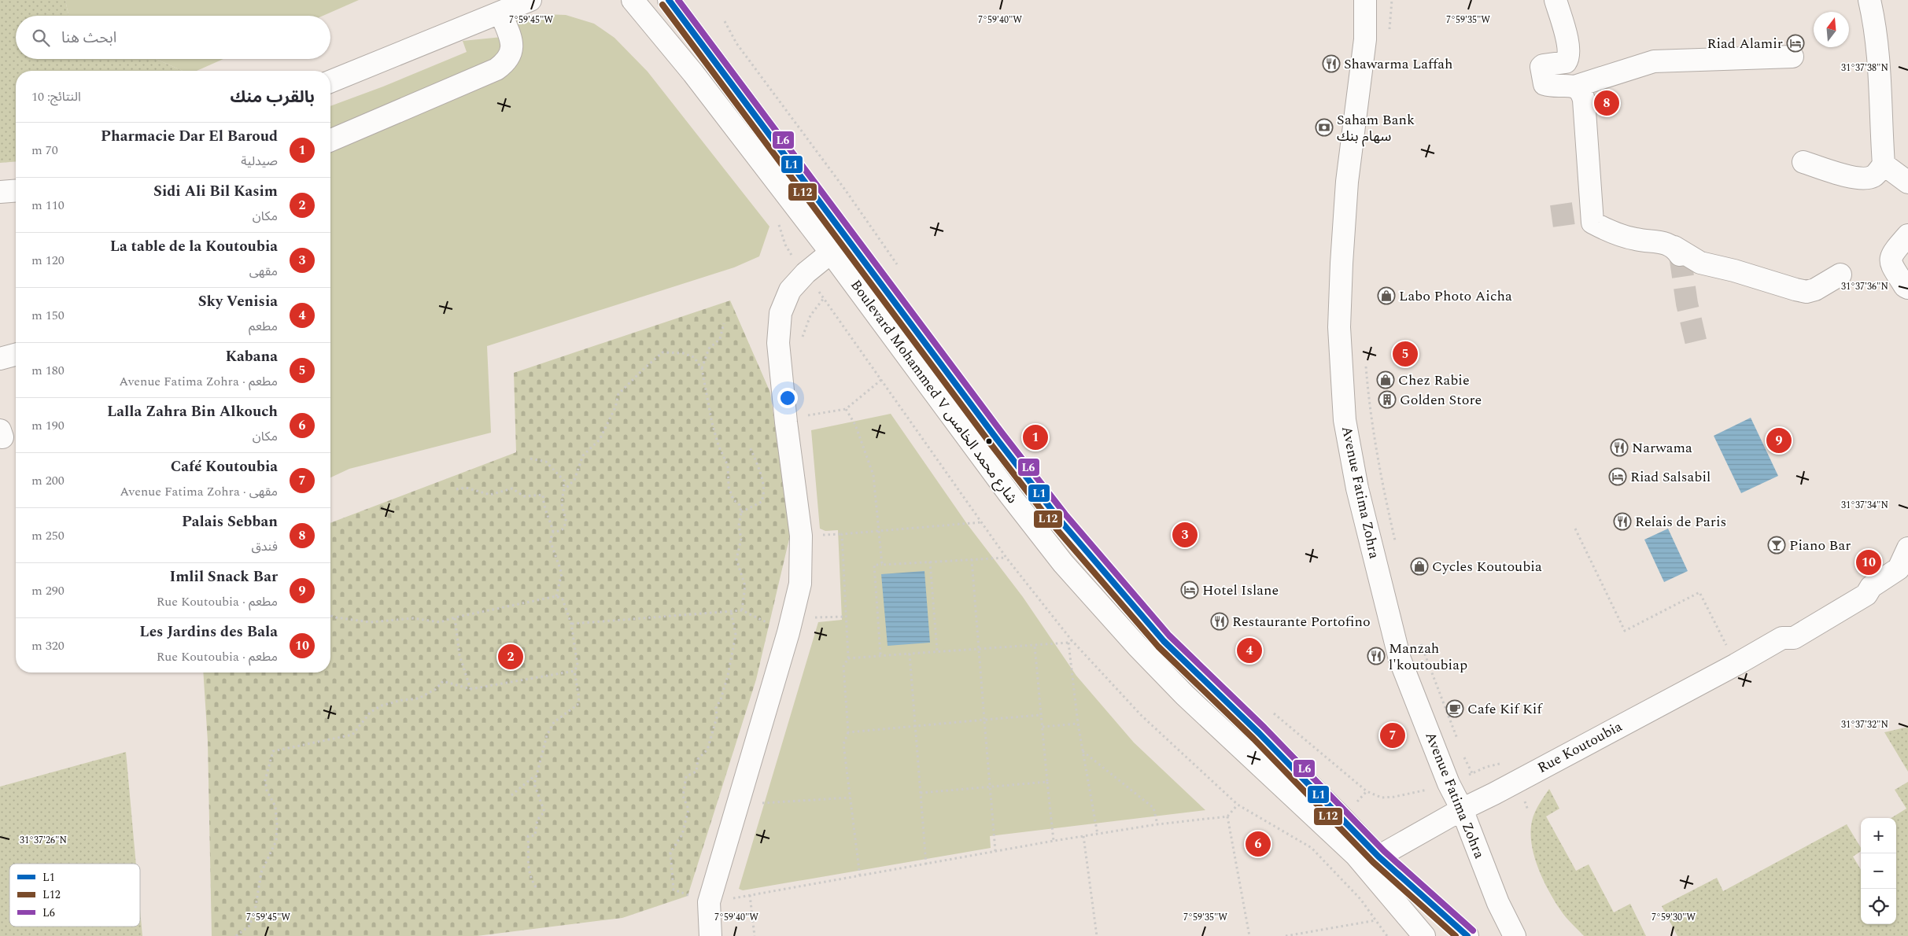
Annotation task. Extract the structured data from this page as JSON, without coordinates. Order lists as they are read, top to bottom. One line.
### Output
{"streets":{"main road":["Boulevard Mohammed V شارع محمد الخامس","Avenue Fatima Zohra","Rue Koutoubia"]},"crossings":[["Boulevard Mohammed V شارع محمد الخامس","Rue Koutoubia"],["Avenue Fatima Zohra","Rue Koutoubia"]],"places":{"hotel":["Riad Alamir","Riad Salsabil","Hotel Islane"],"restaurant":["Shawarma Laffah","Narwama","Relais de Paris","Restaurante Portofino","Manzah l'koutoubiap"],"bank":["Saham Bank سهام بنك"],"shop":["Labo Photo Aicha","Chez Rabie","Cycles Koutoubia"],"building":["Golden Store"],"bar":["Piano Bar"],"cafe":["Cafe Kif Kif"]},"lines":["transit line L1","transit line L6","transit line L12"],"legend":["L1","L12","L6"],"north":"top","page":{"search":"ابحث هنا","heading":["بالقرب منك","النتائج: 10"],"pins":["8","5","1","9","3","10","4","2","7","6"],"list":[{"mark":"1","name":"Pharmacie Dar El Baroud","note":"صيدلية","value":"70 m"},{"mark":"2","name":"Sidi Ali Bil Kasim","note":"مكان","value":"110 m"},{"mark":"3","name":"La table de la Koutoubia","note":"مقهى","value":"120 m"},{"mark":"4","name":"Sky Venisia","note":"مطعم","value":"150 m"},{"mark":"5","name":"Kabana","note":"مطعم · Avenue Fatima Zohra","value":"180 m"},{"mark":"6","name":"Lalla Zahra Bin Alkouch","note":"مكان","value":"190 m"},{"mark":"7","name":"Café Koutoubia","note":"مقهى · Avenue Fatima Zohra","value":"200 m"},{"mark":"8","name":"Palais Sebban","note":"فندق","value":"250 m"},{"mark":"9","name":"Imlil Snack Bar","note":"مطعم · Rue Koutoubia","value":"290 m"},{"mark":"10","name":"Les Jardins des Bala","note":"مطعم · Rue Koutoubia","value":"320 m"}],"map_buttons":["+","−"]},"coordinates":["7°59'45\"W","7°59'40\"W","7°59'35\"W","31°37'38\"N","31°37'36\"N","31°37'34\"N","31°37'32\"N","31°37'26\"N","7°59'30\"W"]}
